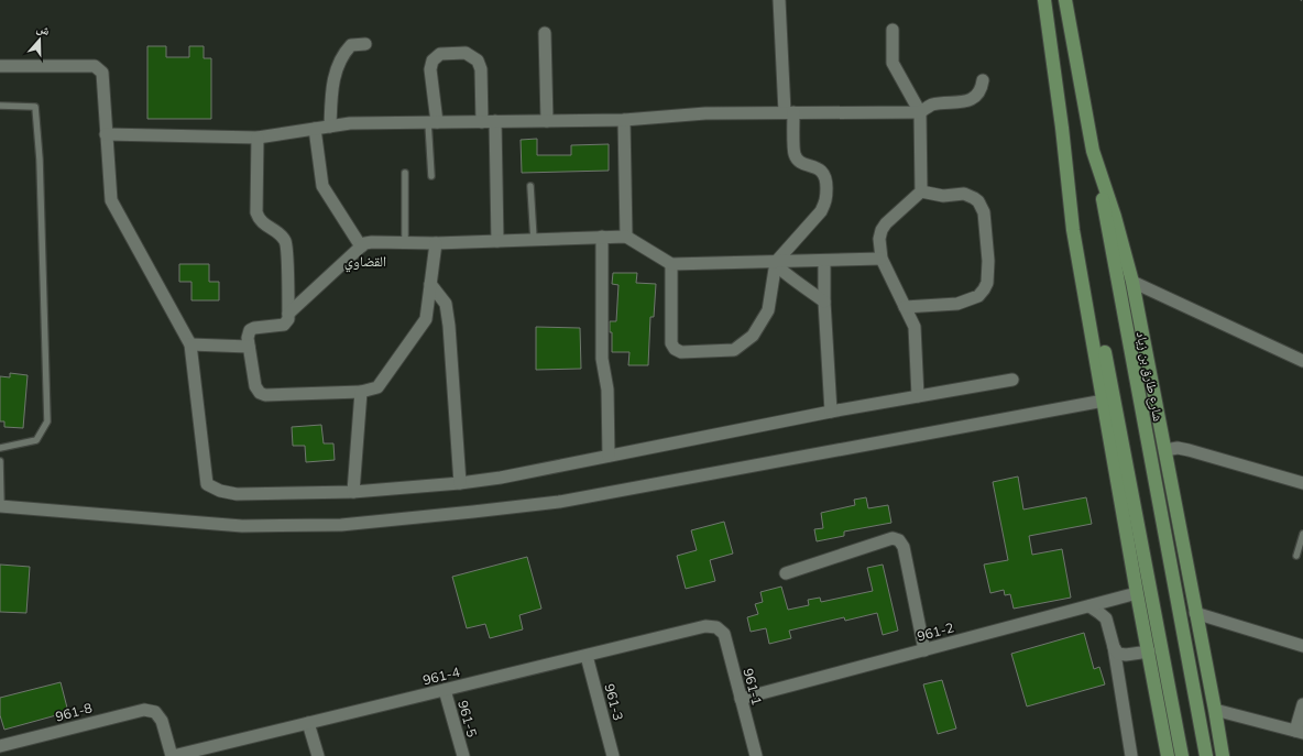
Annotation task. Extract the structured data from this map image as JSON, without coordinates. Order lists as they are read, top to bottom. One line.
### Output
{"streets":{"main road":["شارع طارق بن زياد"],"street":["961-2","961-4","961-1","961-3","961-8","961-5"]},"crossings":[["961-2","961-1"],["961-4","961-1"],["961-4","961-3"],["961-4","961-8"],["961-4","961-5"]],"districts":["القضاوي"],"north":"top"}
